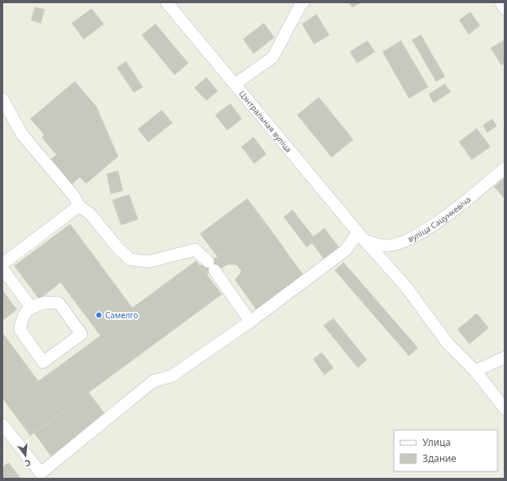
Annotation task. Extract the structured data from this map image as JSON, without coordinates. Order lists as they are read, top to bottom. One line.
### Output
{"streets":{"street":["Цэнтральная вуліца","вуліца Сацункевіча"]},"crossings":[["Цэнтральная вуліца","вуліца Сацункевіча"]],"places":["Самелго"],"legend":["Улица","Здание"],"north":"bottom"}
